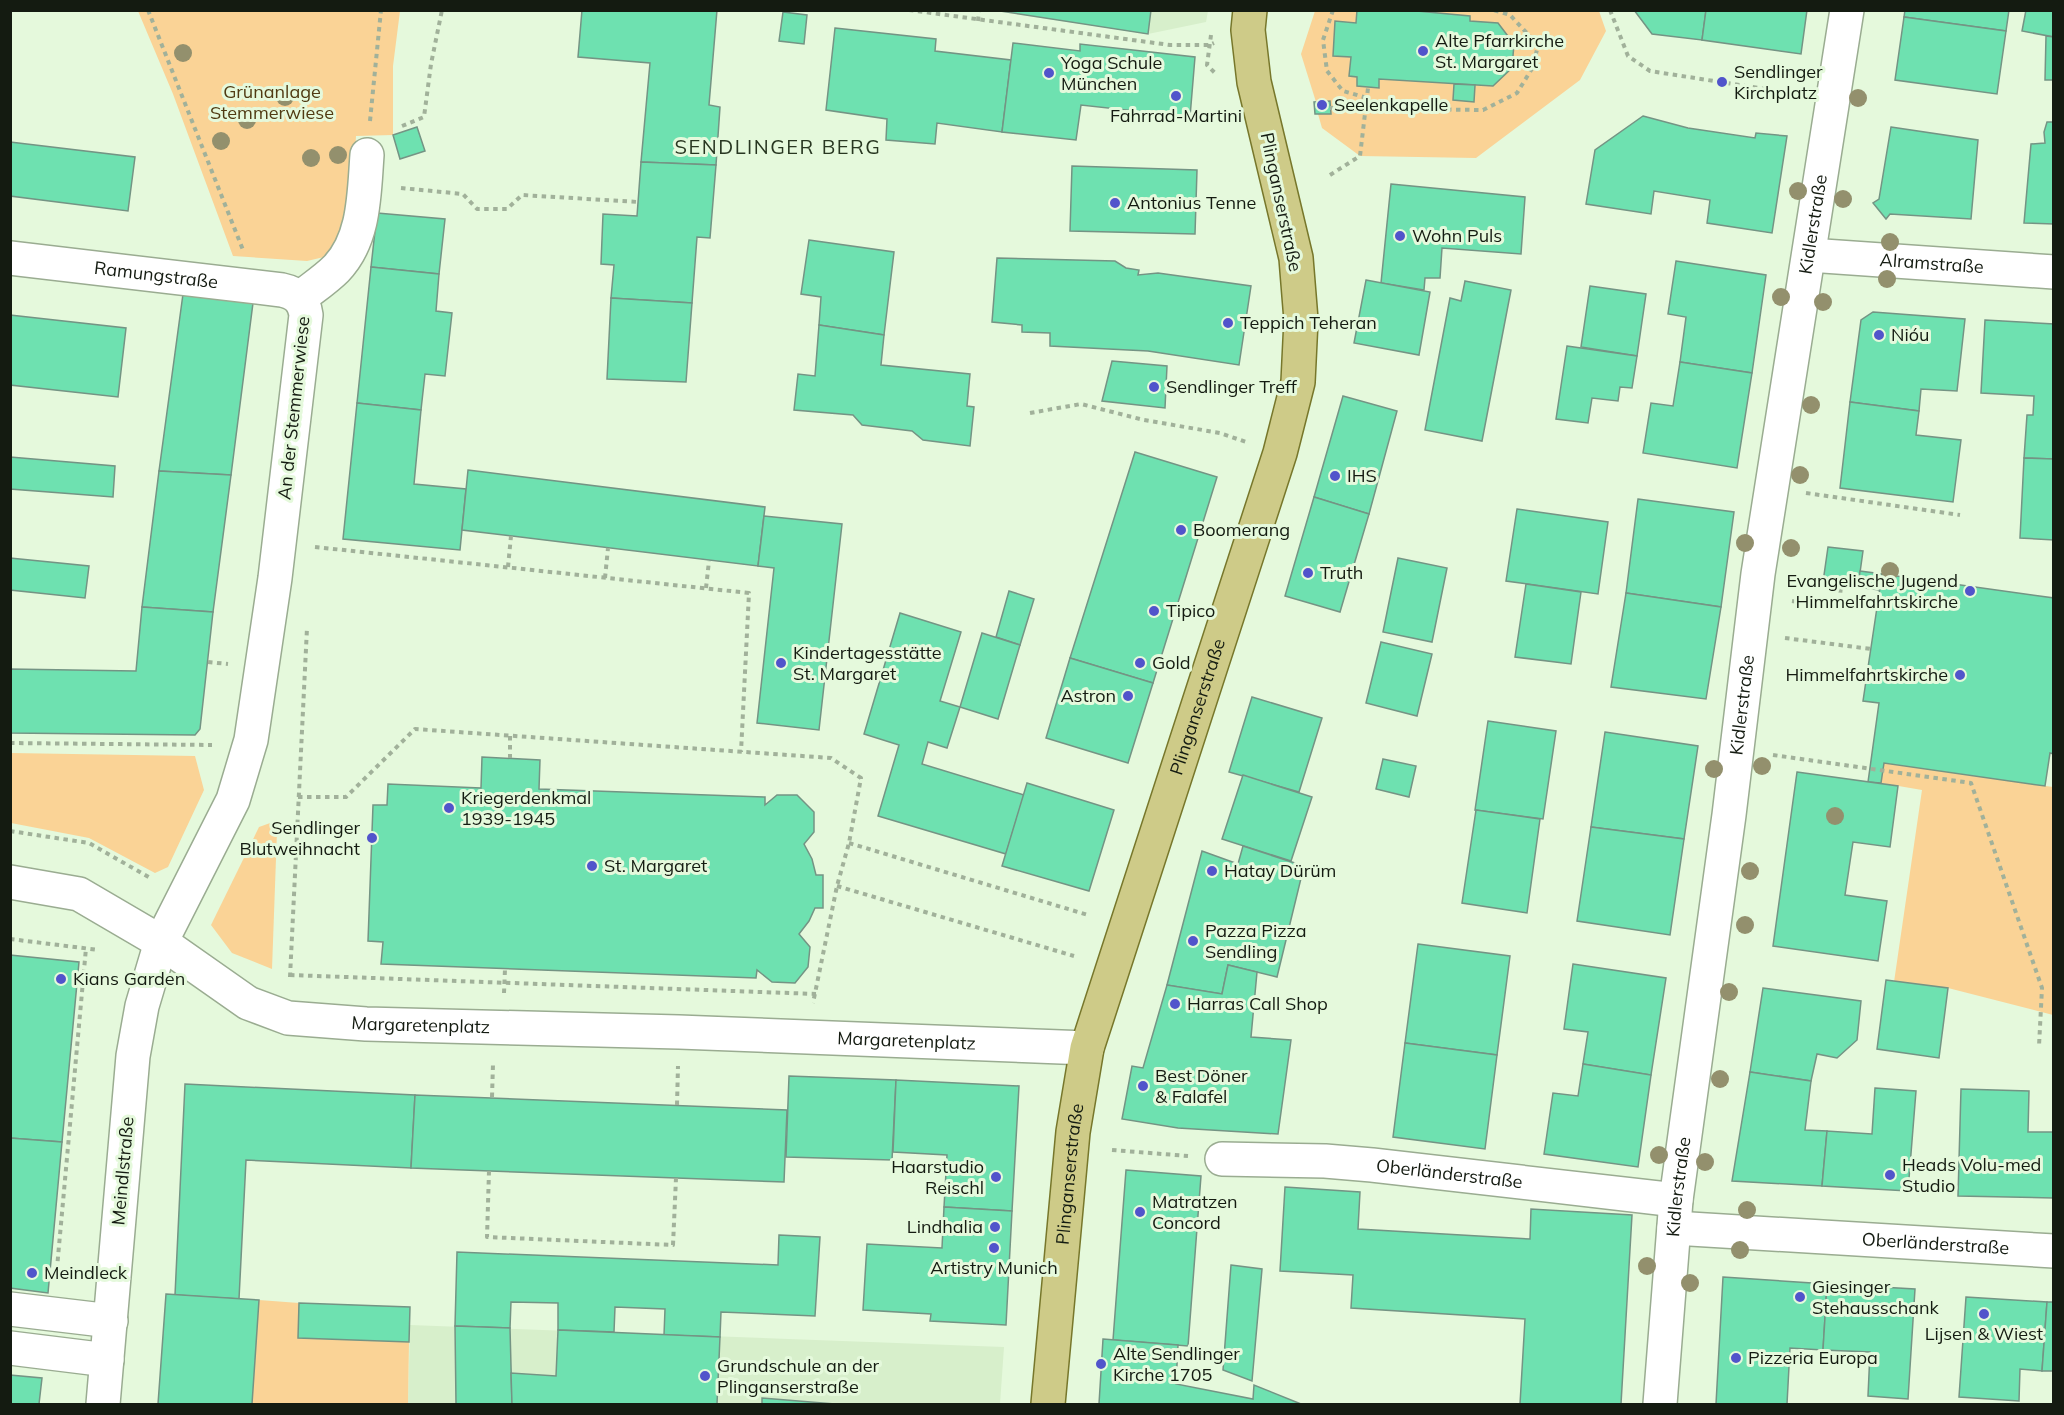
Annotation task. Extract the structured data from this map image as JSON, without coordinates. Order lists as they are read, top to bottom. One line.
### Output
{"streets":{"main road":["Plinganserstraße"],"street":["Kidlerstraße","Alramstraße","Ramungstraße","An der Stemmerwiese","Margaretenplatz","Meindlstraße","Oberländerstraße"]},"crossings":[["Plinganserstraße","Margaretenplatz"],["Kidlerstraße","Alramstraße"],["Kidlerstraße","Oberländerstraße"],["Ramungstraße","An der Stemmerwiese"],["Margaretenplatz","Meindlstraße"]],"districts":["SENDLINGER BERG"],"parks":["Grünanlage Stemmerwiese"],"places":["Alte Pfarrkirche St. Margaret","Yoga Schule München","Sendlinger Kirchplatz","Fahrrad-Martini","Seelenkapelle","Antonius Tenne","Wohn Puls","Teppich Teheran","Nióu","Sendlinger Treff","IHS","Boomerang","Truth","Evangelische Jugend Himmelfahrtskirche","Tipico","Kindertagesstätte St. Margaret","Gold","Himmelfahrtskirche","Astron","Kriegerdenkmal 1939-1945","Sendlinger Blutweihnacht","St. Margaret","Hatay Dürüm","Pazza Pizza Sendling","Kians Garden","Harras Call Shop","Best Döner & Falafel","Heads Volu-med Studio","Haarstudio Reischl","Matratzen Concord","Lindhalia","Artistry Munich","Meindleck","Giesinger Stehausschank","Lijsen & Wiest","Pizzeria Europa","Alte Sendlinger Kirche 1705","Grundschule an der Plinganserstraße"]}
